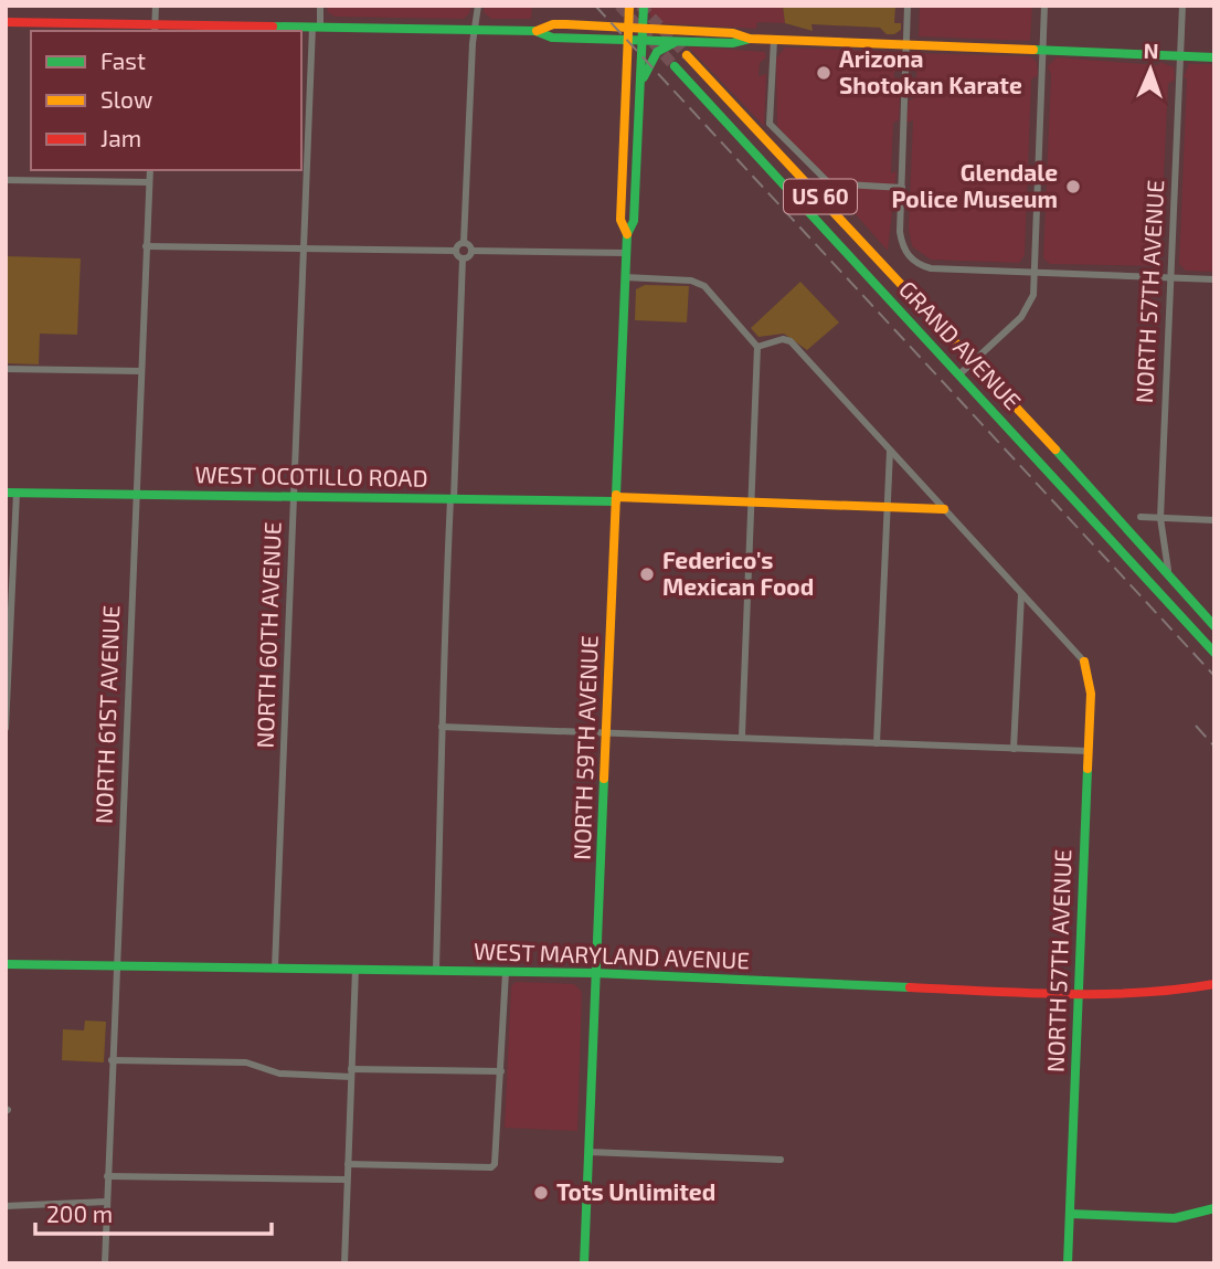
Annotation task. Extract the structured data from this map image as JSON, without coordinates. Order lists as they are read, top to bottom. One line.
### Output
{"streets":{"main road":["US 60","NORTH 57TH AVENUE","GRAND AVENUE","WEST OCOTILLO ROAD","NORTH 59TH AVENUE","WEST MARYLAND AVENUE"],"street":["NORTH 60TH AVENUE","NORTH 61ST AVENUE"]},"crossings":[["NORTH 57TH AVENUE","GRAND AVENUE"],["NORTH 57TH AVENUE","WEST MARYLAND AVENUE"],["WEST OCOTILLO ROAD","NORTH 60TH AVENUE"],["WEST OCOTILLO ROAD","NORTH 61ST AVENUE"],["WEST OCOTILLO ROAD","NORTH 59TH AVENUE"],["NORTH 60TH AVENUE","WEST MARYLAND AVENUE"],["NORTH 61ST AVENUE","WEST MARYLAND AVENUE"],["NORTH 59TH AVENUE","WEST MARYLAND AVENUE"]],"places":["Arizona Shotokan Karate","Glendale Police Museum","Federico's Mexican Food","Tots Unlimited"],"legend":["Fast","Slow","Jam"],"scale_bar":"200 m","north":"top"}
